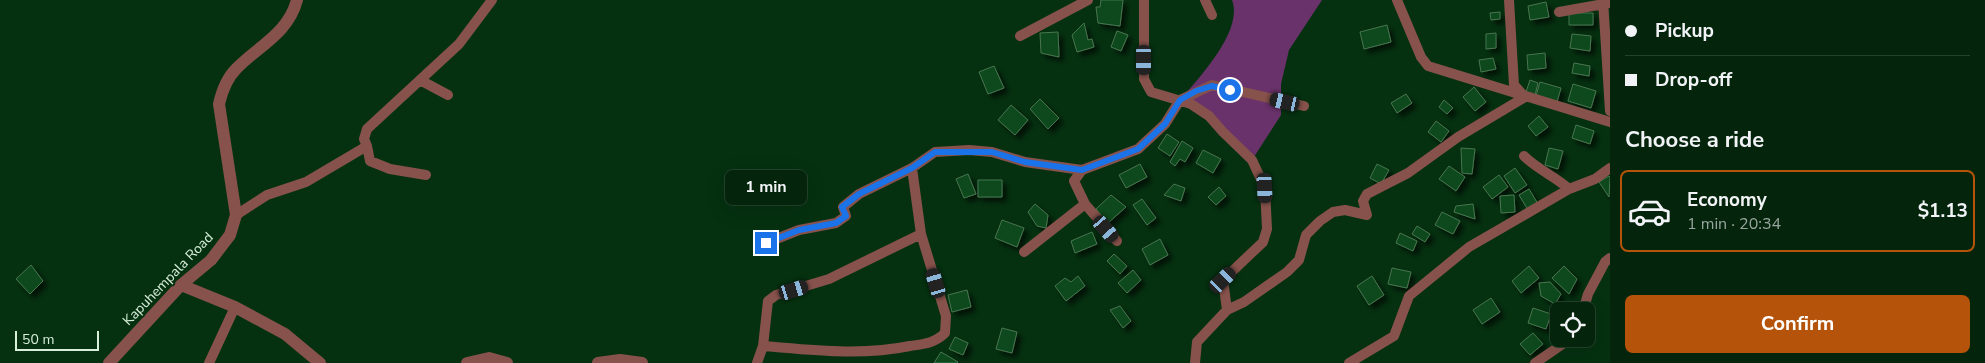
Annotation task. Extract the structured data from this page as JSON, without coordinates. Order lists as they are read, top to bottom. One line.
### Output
{"streets":{"street":["Kapuhempala Road"]},"scale_bar":"50 m","page":{"banner":["Pickup","Drop-off"],"heading":"Choose a ride","bubble":"1 min","list":[{"name":"Economy","note":"1 min · 20:34","value":"$1.13"}],"buttons":"Confirm","scale":"50 m"}}
